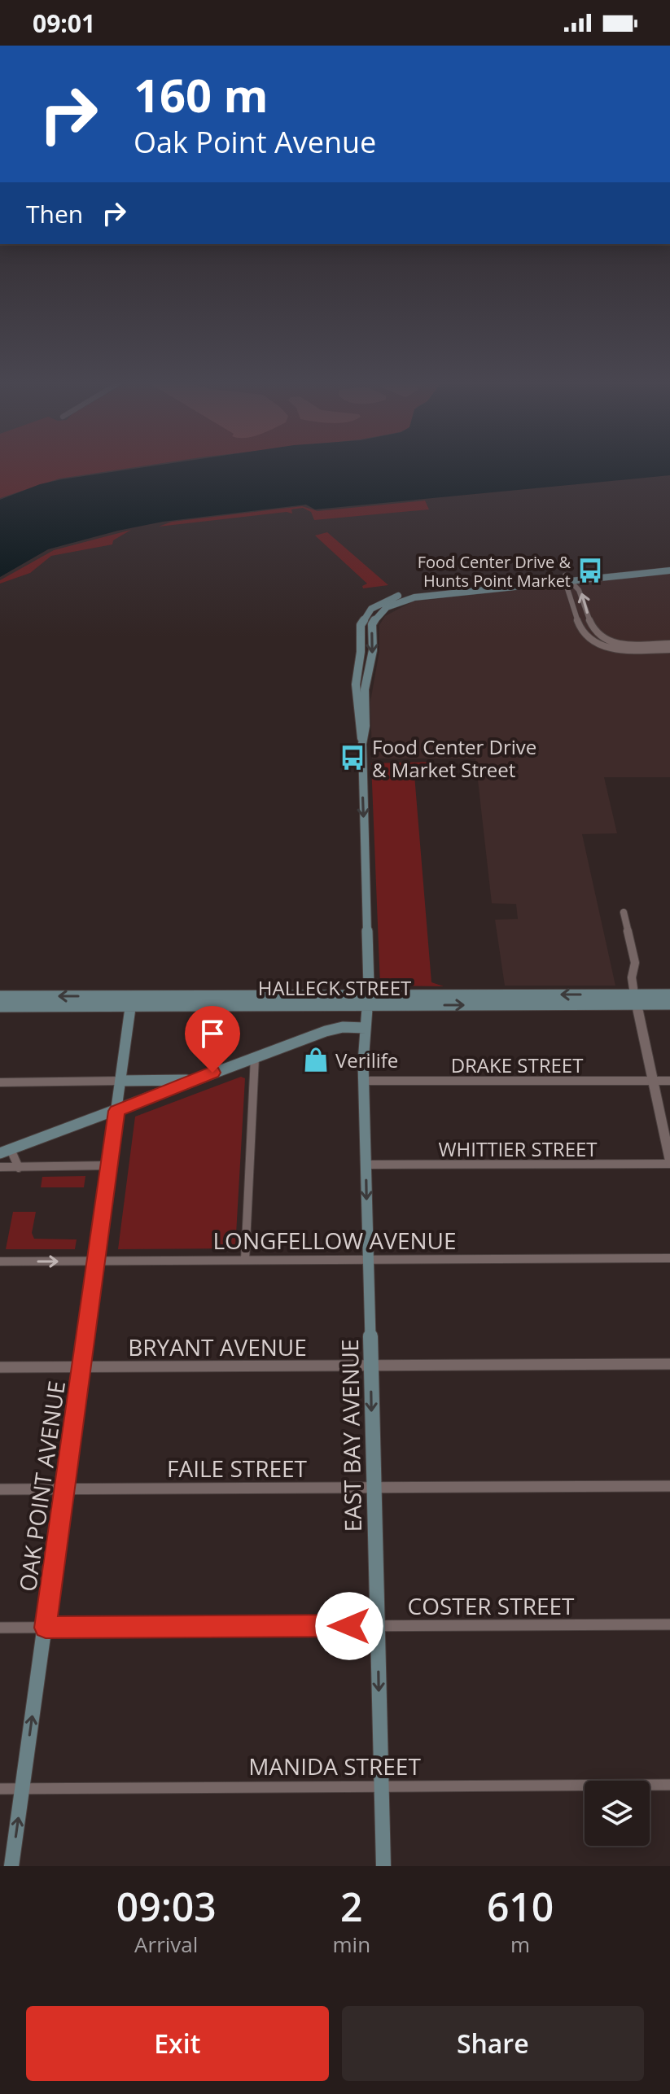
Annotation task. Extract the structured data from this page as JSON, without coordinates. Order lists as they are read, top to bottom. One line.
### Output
{"streets":{"main road":["HALLECK STREET","EAST BAY AVENUE","OAK POINT AVENUE"],"street":["DRAKE STREET","WHITTIER STREET","LONGFELLOW AVENUE","BRYANT AVENUE","FAILE STREET","COSTER STREET","MANIDA STREET"]},"crossings":[["HALLECK STREET","EAST BAY AVENUE"],["HALLECK STREET","OAK POINT AVENUE"],["DRAKE STREET","EAST BAY AVENUE"],["WHITTIER STREET","EAST BAY AVENUE"],["LONGFELLOW AVENUE","EAST BAY AVENUE"],["LONGFELLOW AVENUE","OAK POINT AVENUE"],["BRYANT AVENUE","EAST BAY AVENUE"],["BRYANT AVENUE","OAK POINT AVENUE"],["EAST BAY AVENUE","FAILE STREET"],["EAST BAY AVENUE","COSTER STREET"],["EAST BAY AVENUE","MANIDA STREET"],["FAILE STREET","OAK POINT AVENUE"],["OAK POINT AVENUE","COSTER STREET"],["OAK POINT AVENUE","MANIDA STREET"]],"one_way":["EAST BAY AVENUE"],"places":{"bus stop":["Food Center Drive & Hunts Point Market","Food Center Drive & Market Street"],"shop":["Verilife"]},"page":{"status":"09:01","turn":["160 m","Oak Point Avenue"],"then":"Then","eta":["09:03","Arrival","2","min","610","m"],"buttons":["Exit","Share"]}}
